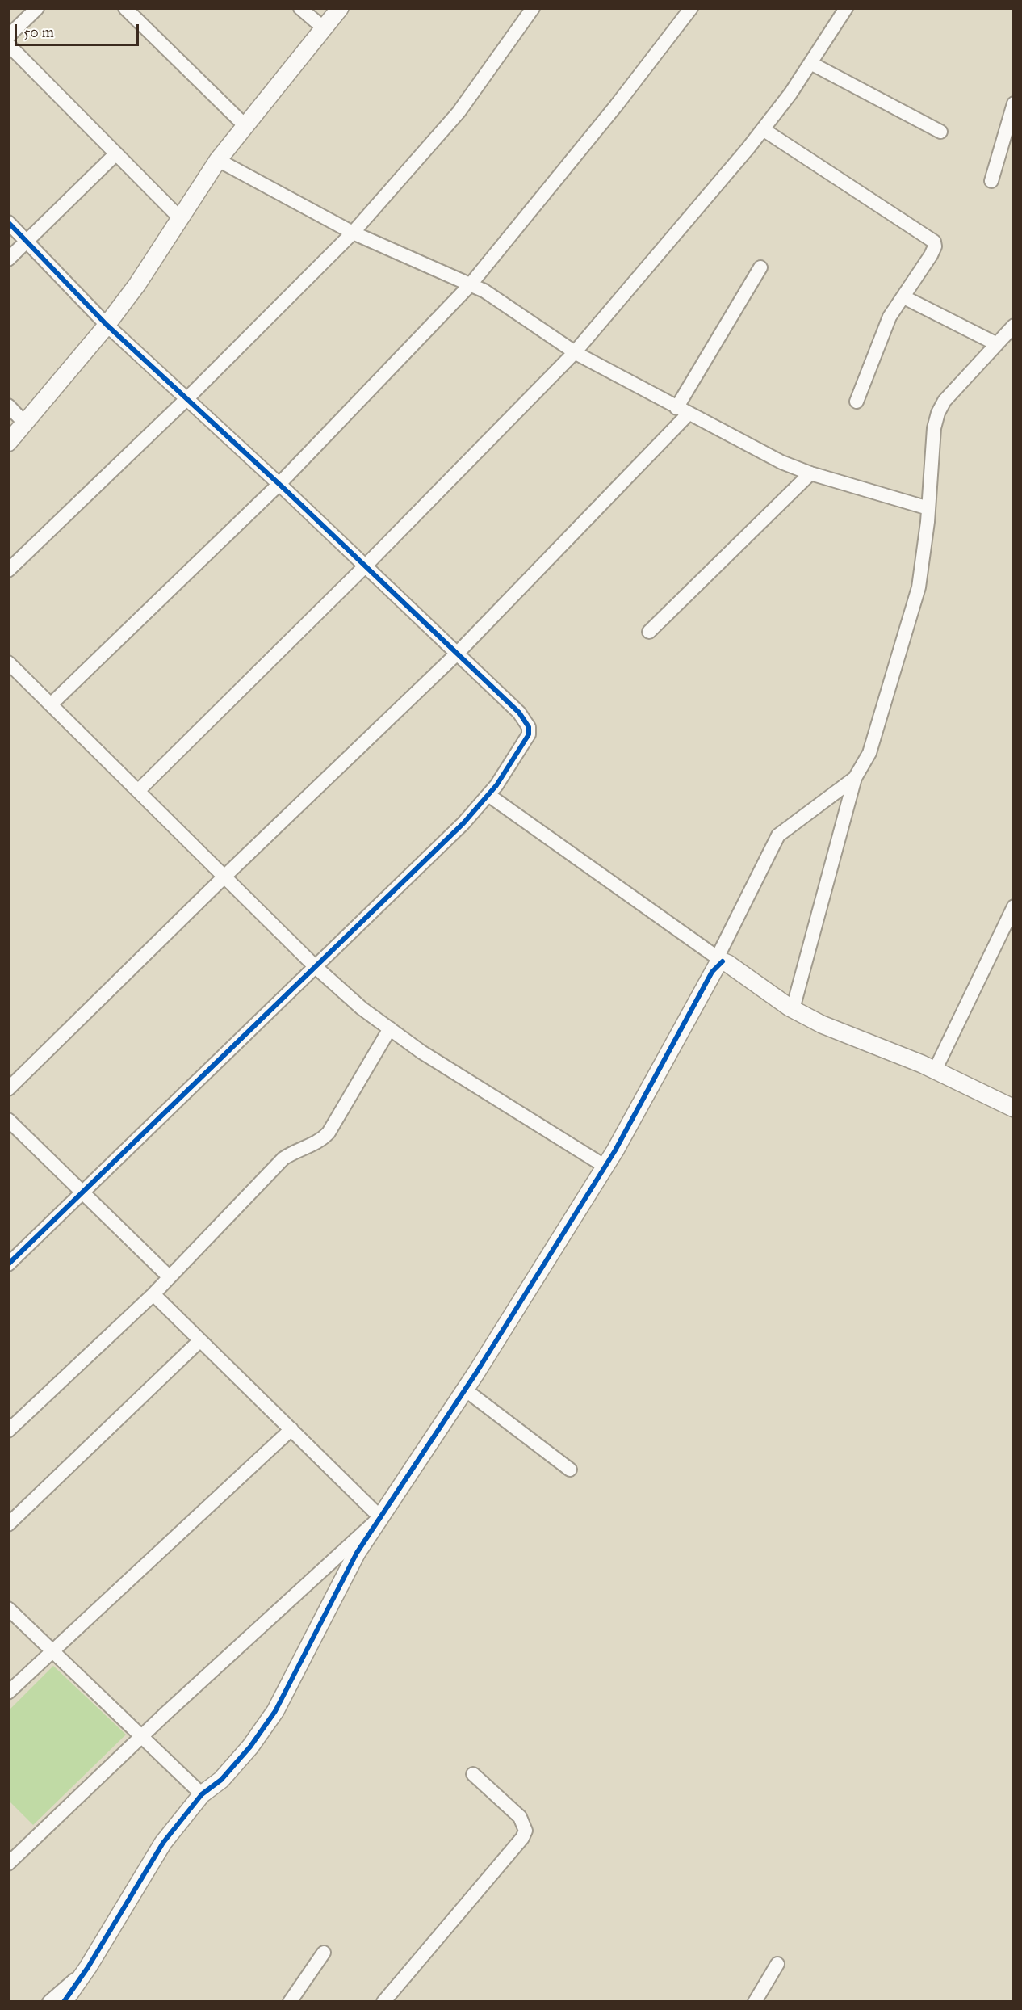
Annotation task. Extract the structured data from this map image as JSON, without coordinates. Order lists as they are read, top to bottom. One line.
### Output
{"scale_bar":"50 m"}
